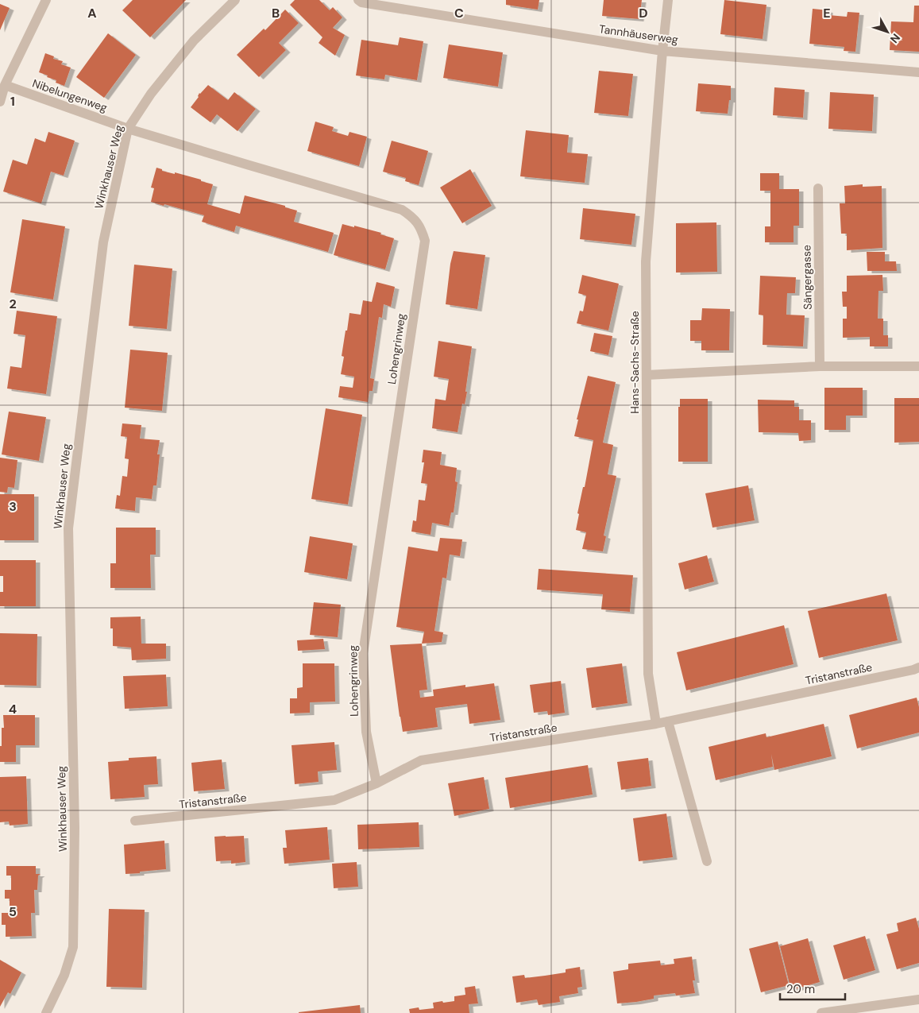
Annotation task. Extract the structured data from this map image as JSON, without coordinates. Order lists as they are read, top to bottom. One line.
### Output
{"streets":{"street":["Tannhäuserweg","Nibelungenweg","Winkhauser Weg","Sängergasse","Lohengrinweg","Hans-Sachs-Straße","Tristanstraße"]},"crossings":[["Tannhäuserweg","Hans-Sachs-Straße"],["Nibelungenweg","Winkhauser Weg"],["Nibelungenweg","Lohengrinweg"],["Winkhauser Weg","Lohengrinweg"],["Lohengrinweg","Tristanstraße"],["Hans-Sachs-Straße","Tristanstraße"]],"scale_bar":"20 m","north":"bottom right","grid":{"columns":["A","B","C","D","E"],"rows":["1","2","3","4","5"]}}
